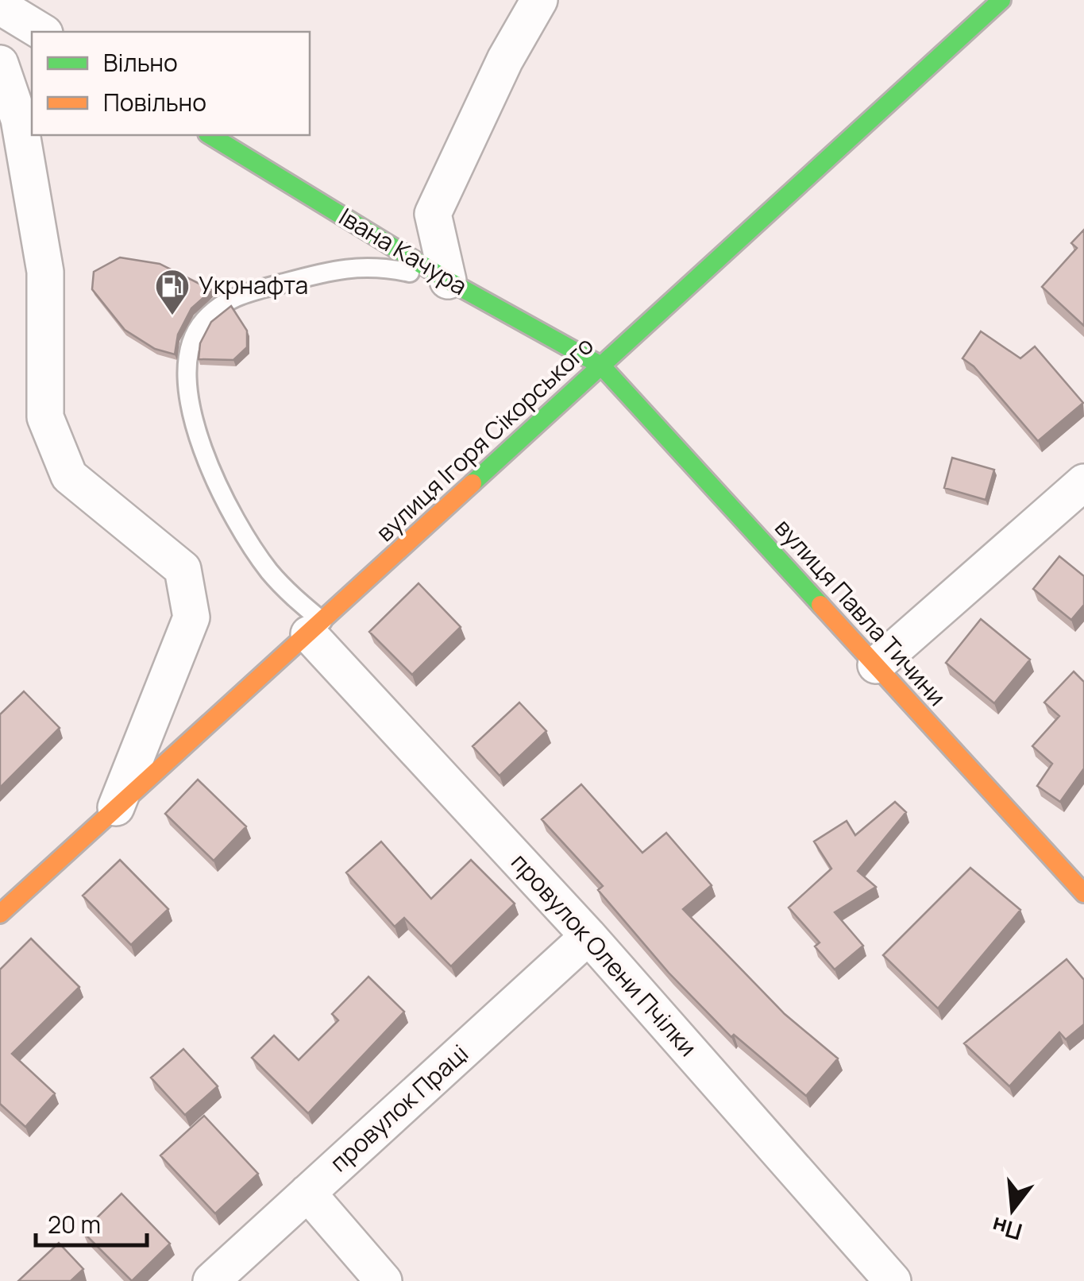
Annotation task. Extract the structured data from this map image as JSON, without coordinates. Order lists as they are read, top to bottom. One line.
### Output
{"streets":{"main road":["Івана Качура","вулиця Ігоря Сікорського","вулиця Павла Тичини"],"street":["провулок Олени Пчілки","провулок Праці"]},"crossings":[["Івана Качура","вулиця Ігоря Сікорського"],["Івана Качура","вулиця Павла Тичини"],["вулиця Ігоря Сікорського","вулиця Павла Тичини"],["вулиця Ігоря Сікорського","провулок Олени Пчілки"],["провулок Олени Пчілки","провулок Праці"]],"places":{"fuel station":["Укрнафта"]},"legend":["Вільно","Повільно"],"scale_bar":"20 m","north":"bottom"}
